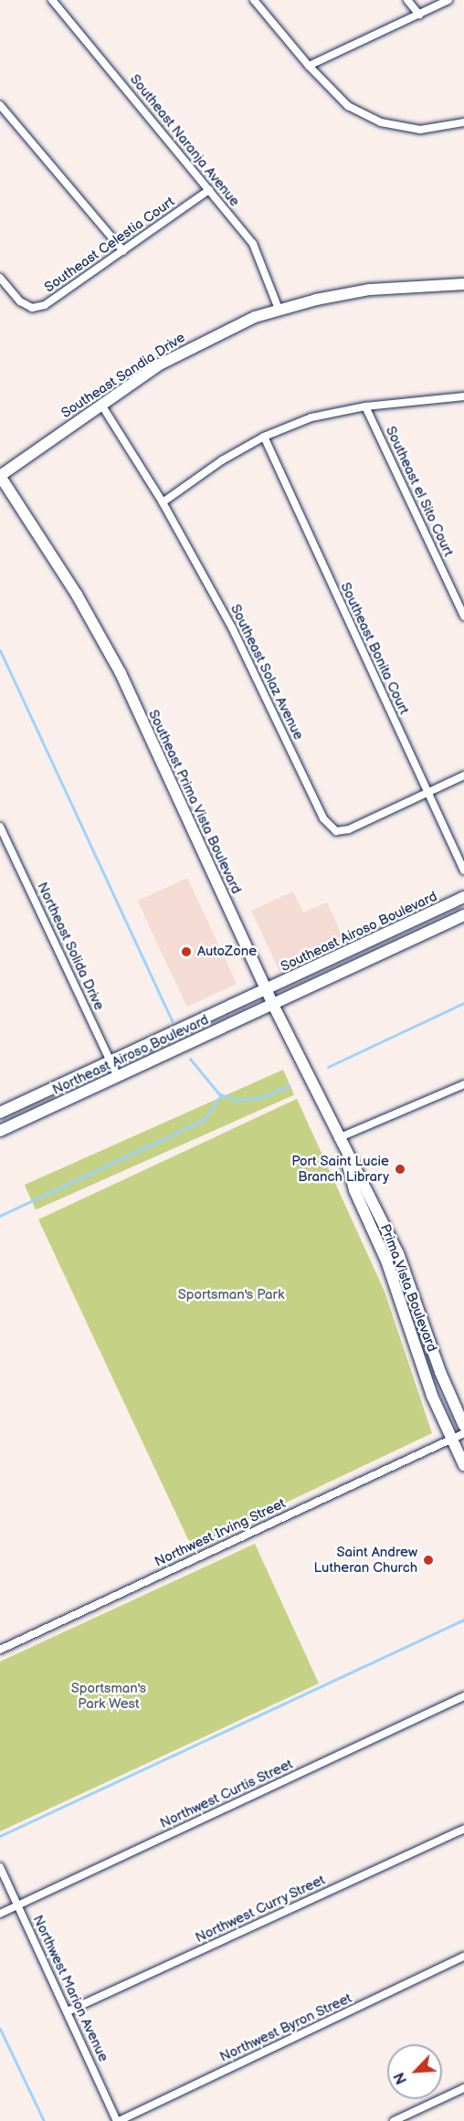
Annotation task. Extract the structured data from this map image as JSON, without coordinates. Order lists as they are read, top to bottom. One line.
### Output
{"streets":{"main road":["Southeast Sandia Drive","Southeast Prima Vista Boulevard","Southeast Airoso Boulevard","Northeast Airoso Boulevard","Prima Vista Boulevard"],"street":["Southeast Naranja Avenue","Southeast Celestia Court","Southeast el Sito Court","Southeast Bonita Court","Southeast Solaz Avenue","Northeast Solida Drive","Northwest Irving Street","Northwest Curtis Street","Northwest Curry Street","Northwest Marion Avenue","Northwest Byron Street"]},"crossings":[["Southeast Naranja Avenue","Southeast Celestia Court"],["Southeast Naranja Avenue","Southeast Sandia Drive"],["Southeast Sandia Drive","Southeast Solaz Avenue"],["Southeast Sandia Drive","Southeast Prima Vista Boulevard"],["Southeast Bonita Court","Southeast Solaz Avenue"],["Southeast Prima Vista Boulevard","Southeast Airoso Boulevard"],["Southeast Prima Vista Boulevard","Northeast Airoso Boulevard"],["Southeast Prima Vista Boulevard","Prima Vista Boulevard"],["Southeast Airoso Boulevard","Northeast Airoso Boulevard"],["Northeast Solida Drive","Northeast Airoso Boulevard"],["Prima Vista Boulevard","Northwest Irving Street"],["Northwest Curtis Street","Northwest Marion Avenue"],["Northwest Curry Street","Northwest Marion Avenue"],["Northwest Marion Avenue","Northwest Byron Street"]],"parks":["Sportsman's Park","Sportsman's Park West"],"places":["AutoZone","Port Saint Lucie Branch Library","Saint Andrew Lutheran Church"],"north":"bottom left"}
